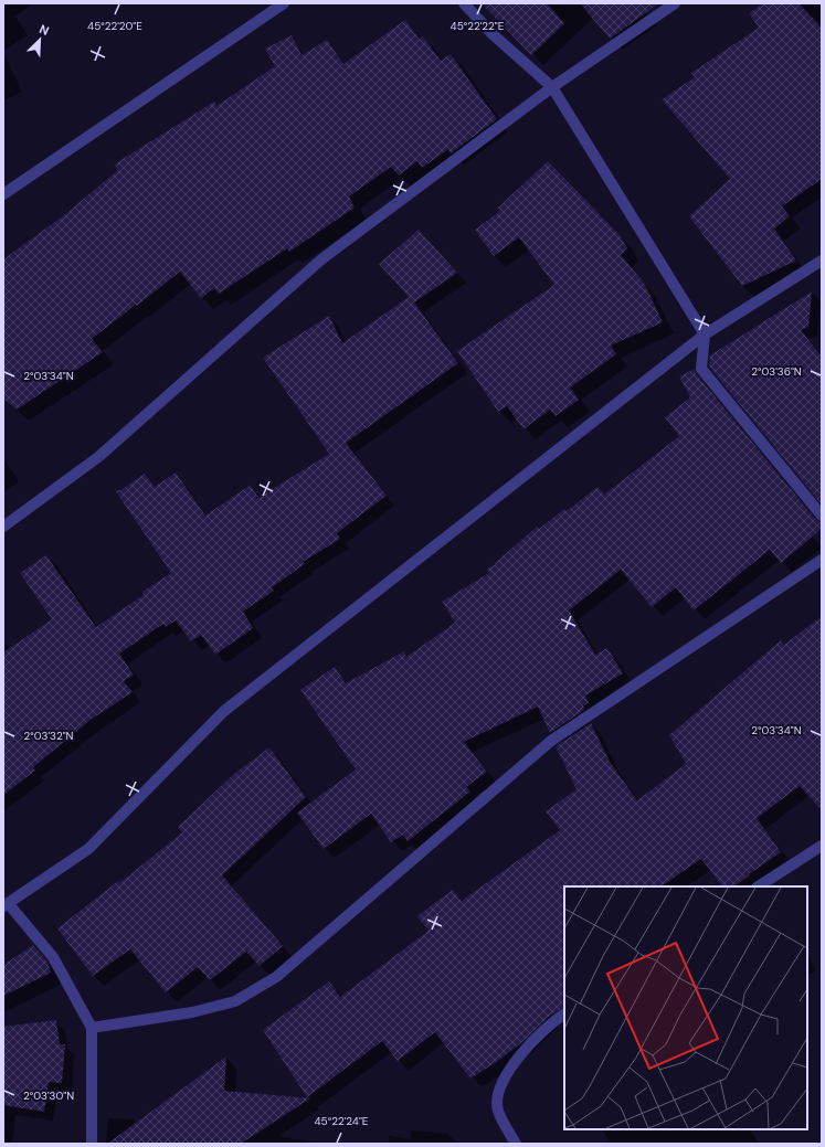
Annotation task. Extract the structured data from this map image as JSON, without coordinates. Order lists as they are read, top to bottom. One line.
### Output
{"north":"top right","coordinates":["45°22'20\"E","45°22'22\"E","2°03'36\"N","2°03'34\"N","2°03'32\"N","2°03'30\"N","45°22'24\"E"]}
